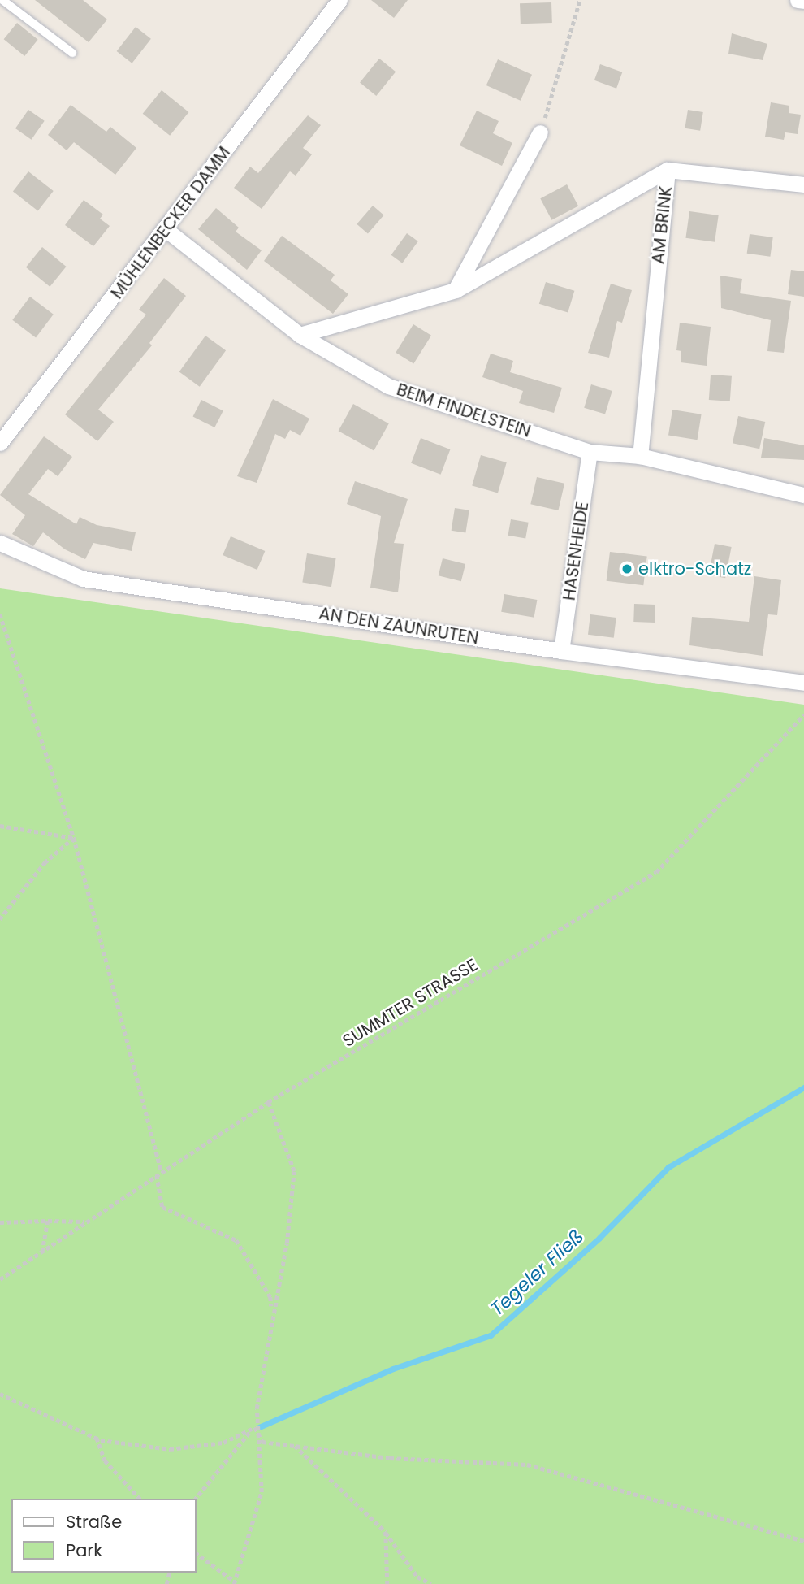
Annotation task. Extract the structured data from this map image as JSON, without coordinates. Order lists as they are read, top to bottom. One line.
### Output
{"streets":{"street":["MÜHLENBECKER DAMM","AM BRINK","BEIM FINDELSTEIN","HASENHEIDE","AN DEN ZAUNRUTEN"],"path":["SUMMTER STRASSE"]},"crossings":[["MÜHLENBECKER DAMM","BEIM FINDELSTEIN"],["AM BRINK","BEIM FINDELSTEIN"],["BEIM FINDELSTEIN","HASENHEIDE"],["HASENHEIDE","AN DEN ZAUNRUTEN"]],"water":["Tegeler Fließ"],"places":["elktro-Schatz"],"legend":["Straße","Park"]}
